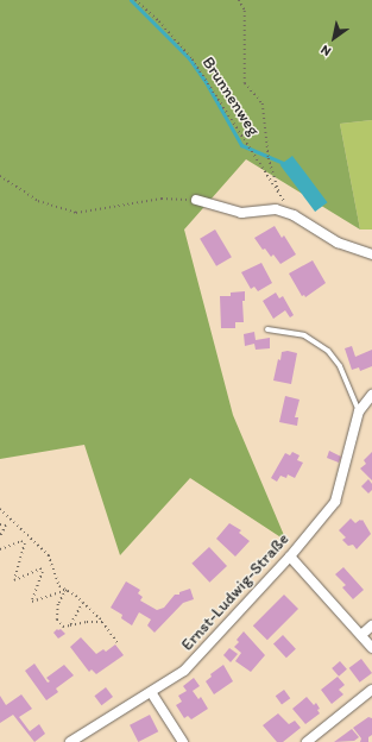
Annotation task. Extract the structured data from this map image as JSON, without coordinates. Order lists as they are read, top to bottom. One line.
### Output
{"streets":{"street":["Ernst-Ludwig-Straße"],"path":["Brunnenweg"]},"north":"bottom left"}
